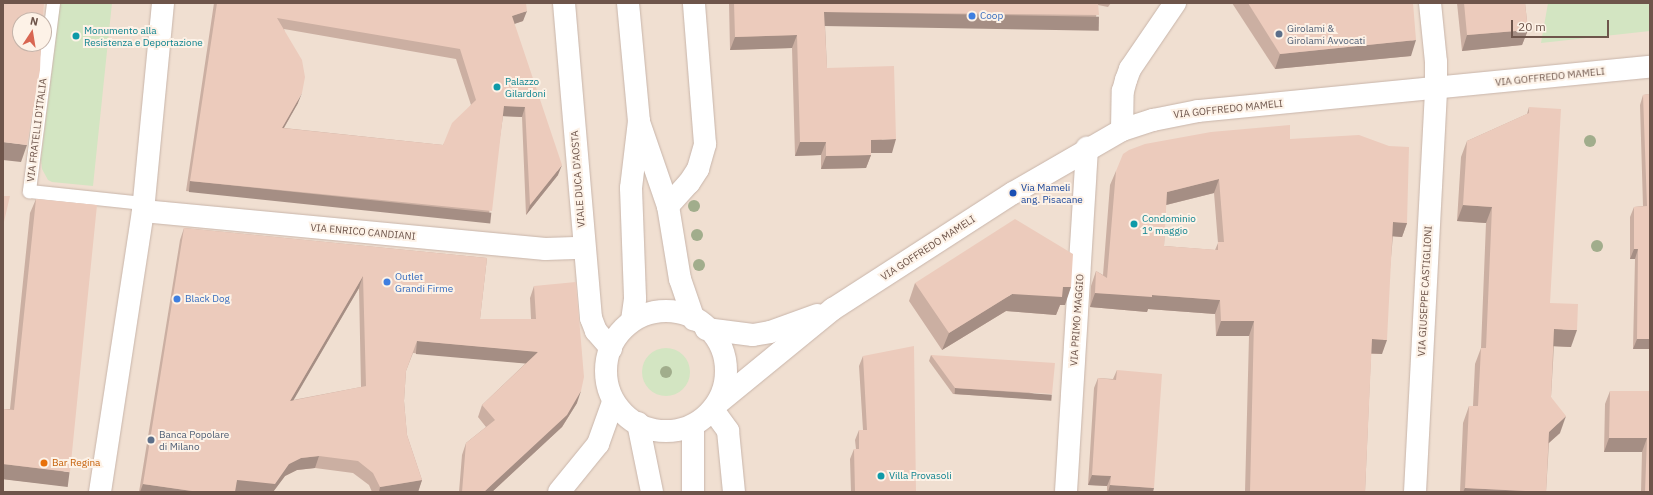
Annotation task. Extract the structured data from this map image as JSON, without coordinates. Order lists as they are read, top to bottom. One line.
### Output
{"streets":{"street":["VIA GOFFREDO MAMELI","VIALE DUCA D'AOSTA","VIA ENRICO CANDIANI","VIA GIUSEPPE CASTIGLIONI","VIA PRIMO MAGGIO"],"lane":["VIA FRATELLI D'ITALIA"]},"crossings":[["VIA GOFFREDO MAMELI","VIALE DUCA D'AOSTA"],["VIA GOFFREDO MAMELI","VIA GIUSEPPE CASTIGLIONI"],["VIA GOFFREDO MAMELI","VIA PRIMO MAGGIO"],["VIA FRATELLI D'ITALIA","VIA ENRICO CANDIANI"],["VIALE DUCA D'AOSTA","VIA ENRICO CANDIANI"]],"places":["Coop","Girolami & Girolami Avvocati","Monumento alla Resistenza e Deportazione","Palazzo Gilardoni","Via Mameli ang. Pisacane","Condominio 1° maggio","Outlet Grandi Firme","Black Dog","Banca Popolare di Milano","Bar Regina","Villa Provasoli"],"scale_bar":"20 m","north":"top"}
